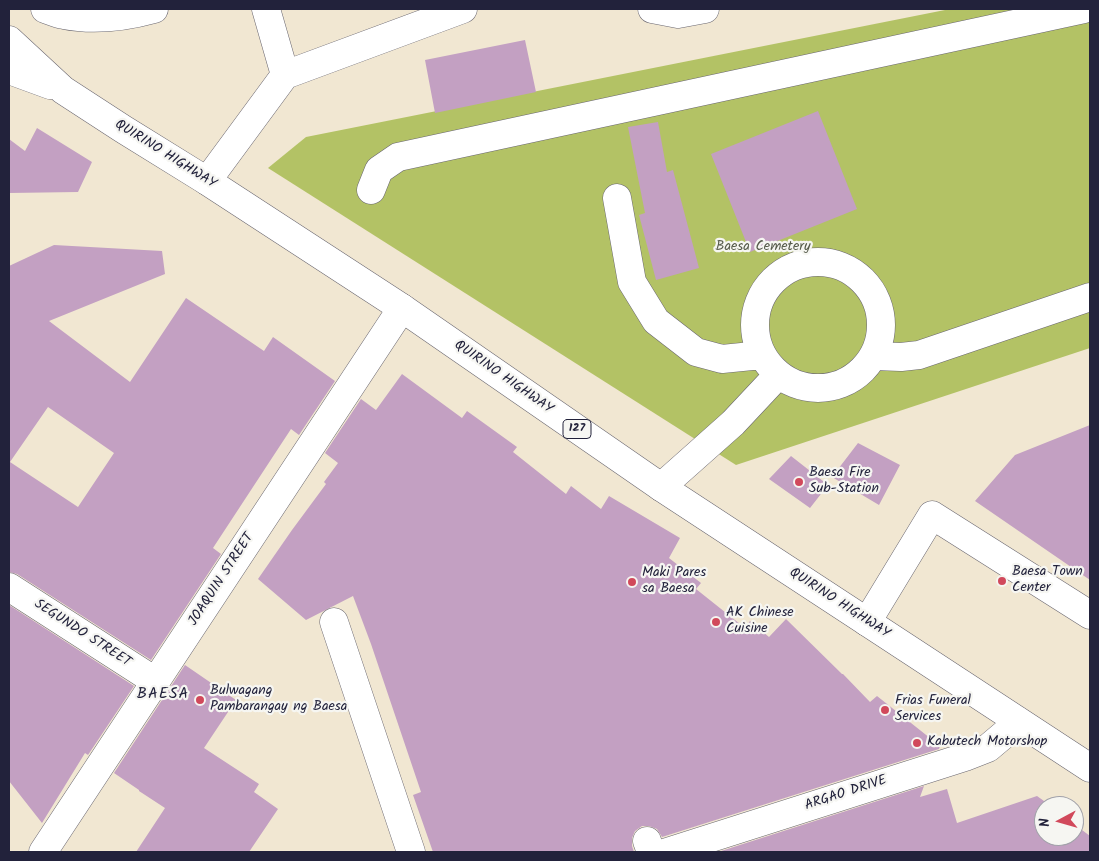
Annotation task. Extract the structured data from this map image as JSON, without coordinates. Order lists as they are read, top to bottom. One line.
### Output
{"streets":{"main road":["QUIRINO HIGHWAY","127","JOAQUIN STREET","SEGUNDO STREET","ARGAO DRIVE"]},"crossings":[["QUIRINO HIGHWAY","JOAQUIN STREET"],["QUIRINO HIGHWAY","ARGAO DRIVE"],["JOAQUIN STREET","SEGUNDO STREET"]],"districts":["BAESA"],"parks":["Baesa Cemetery"],"places":["Baesa Fire Sub-Station","Baesa Town Center","Maki Pares sa Baesa","AK Chinese Cuisine","Bulwagang Pambarangay ng Baesa","Frias Funeral Services","Kabutech Motorshop"],"north":"left"}
